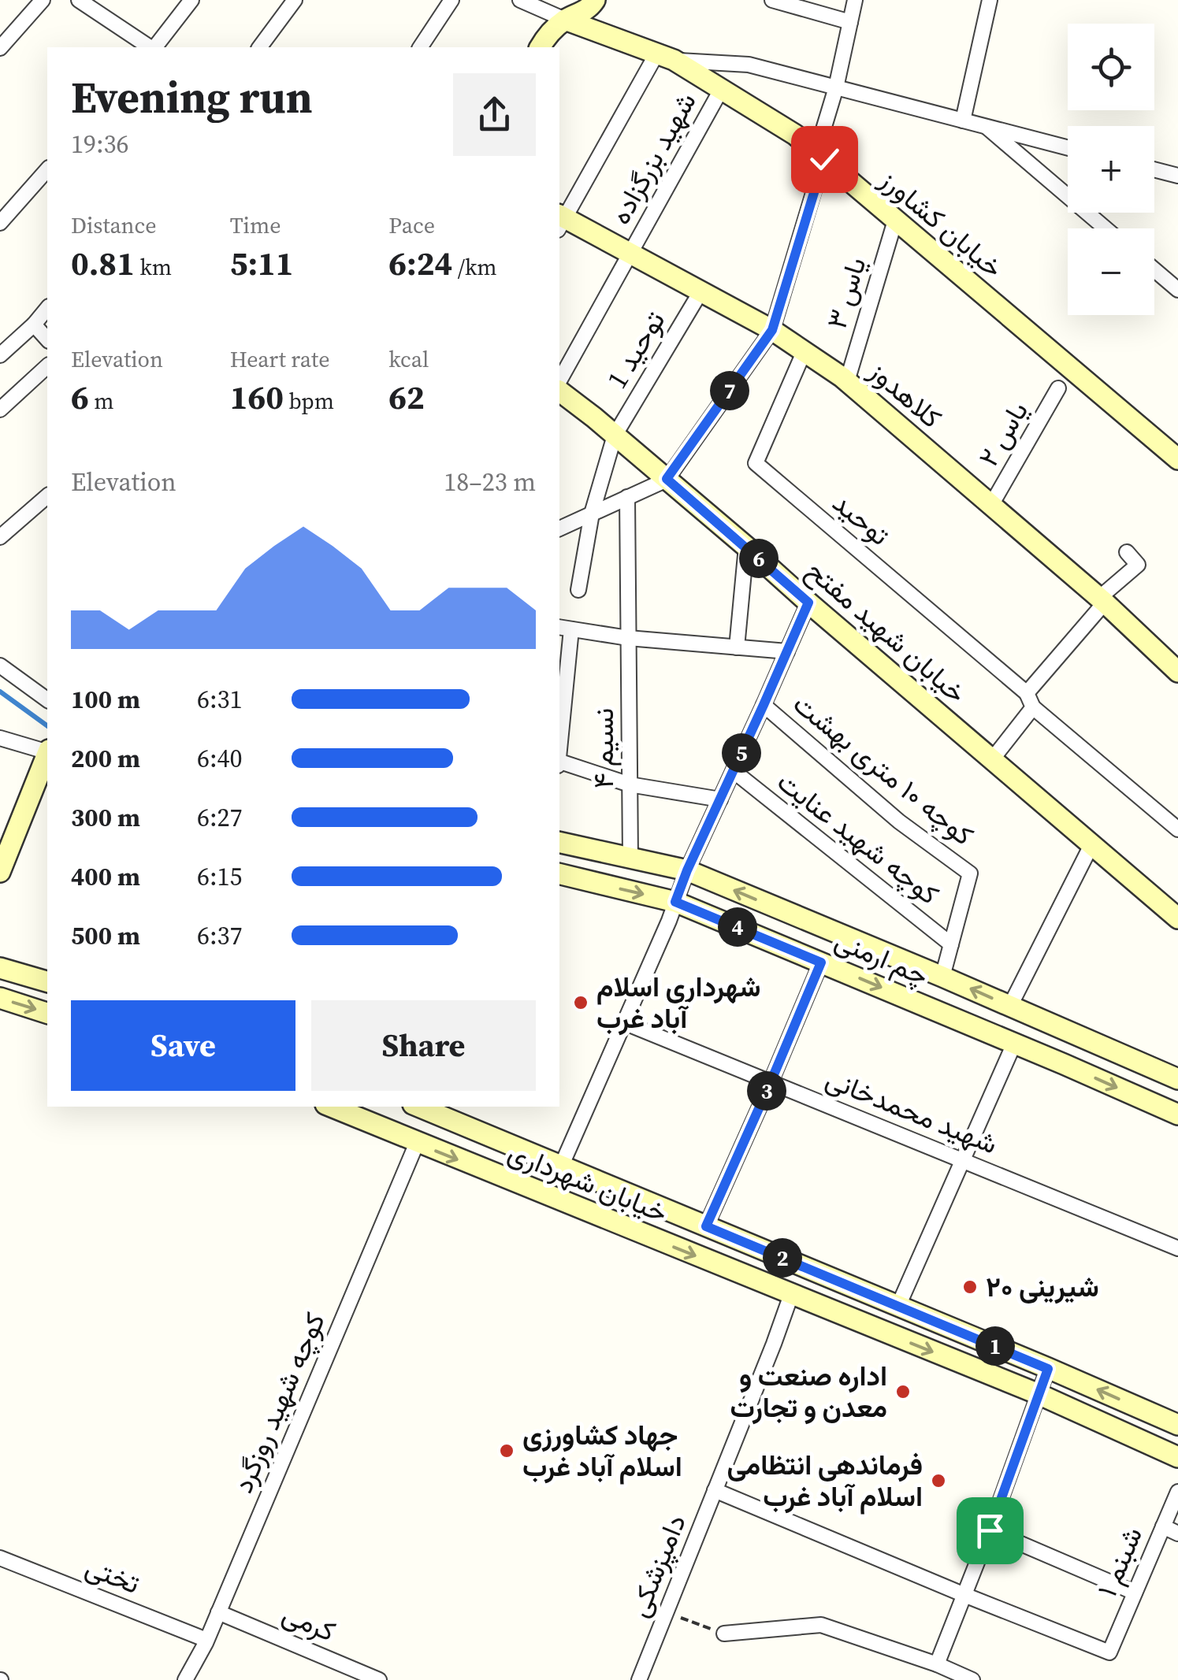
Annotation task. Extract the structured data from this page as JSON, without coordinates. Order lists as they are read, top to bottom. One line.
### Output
{"streets":{"street":["شهید بزرگزاده","خیابان کشاورز","یاس ۳","توحید 1","کلاهدوز","یاس ۲","توحید","خیابان شهید مفتح","نسیم ۴","کوچه ۱۰ متری بهشت","کوچه شهید عنایت","چم ارمنی","شهید محمدخانی","خیابان شهرداری","کوچه شهید روزگرد","شبنم ۱","دامپزشکی","تختی","کرمی"]},"crossings":[["شهید بزرگزاده","خیابان کشاورز"],["شهید بزرگزاده","کلاهدوز"],["خیابان کشاورز","یاس ۳"],["یاس ۳","کلاهدوز"],["توحید 1","کلاهدوز"],["توحید 1","خیابان شهید مفتح"],["کلاهدوز","یاس ۲"],["کلاهدوز","توحید"],["نسیم ۴","چم ارمنی"],["کوچه ۱۰ متری بهشت","کوچه شهید عنایت"],["خیابان شهرداری","کوچه شهید روزگرد"],["خیابان شهرداری","دامپزشکی"],["کوچه شهید روزگرد","تختی"],["کوچه شهید روزگرد","کرمی"]],"places":["شهرداری اسلام آباد غرب","شیرینی ۲۰","اداره صنعت و معدن و تجارت","جهاد کشاورزی اسلام آباد غرب","فرماندهی انتظامی اسلام آباد غرب"],"page":{"map_buttons":["+","−"],"heading":["Evening run","19:36"],"stats":[["Distance","0.81 km"],["Time","5:11"],["Pace","6:24 /km"],["Elevation","6 m"],["Heart rate","160 bpm"],["kcal","62"]],"pins":["7","6","5","4","3","2","1"],"chart":["Elevation","18–23 m"],"list":[{"name":"100 m","note":"6:31"},{"name":"200 m","note":"6:40"},{"name":"300 m","note":"6:27"},{"name":"400 m","note":"6:15"},{"name":"500 m","note":"6:37"}],"buttons":["Save","Share"]}}
